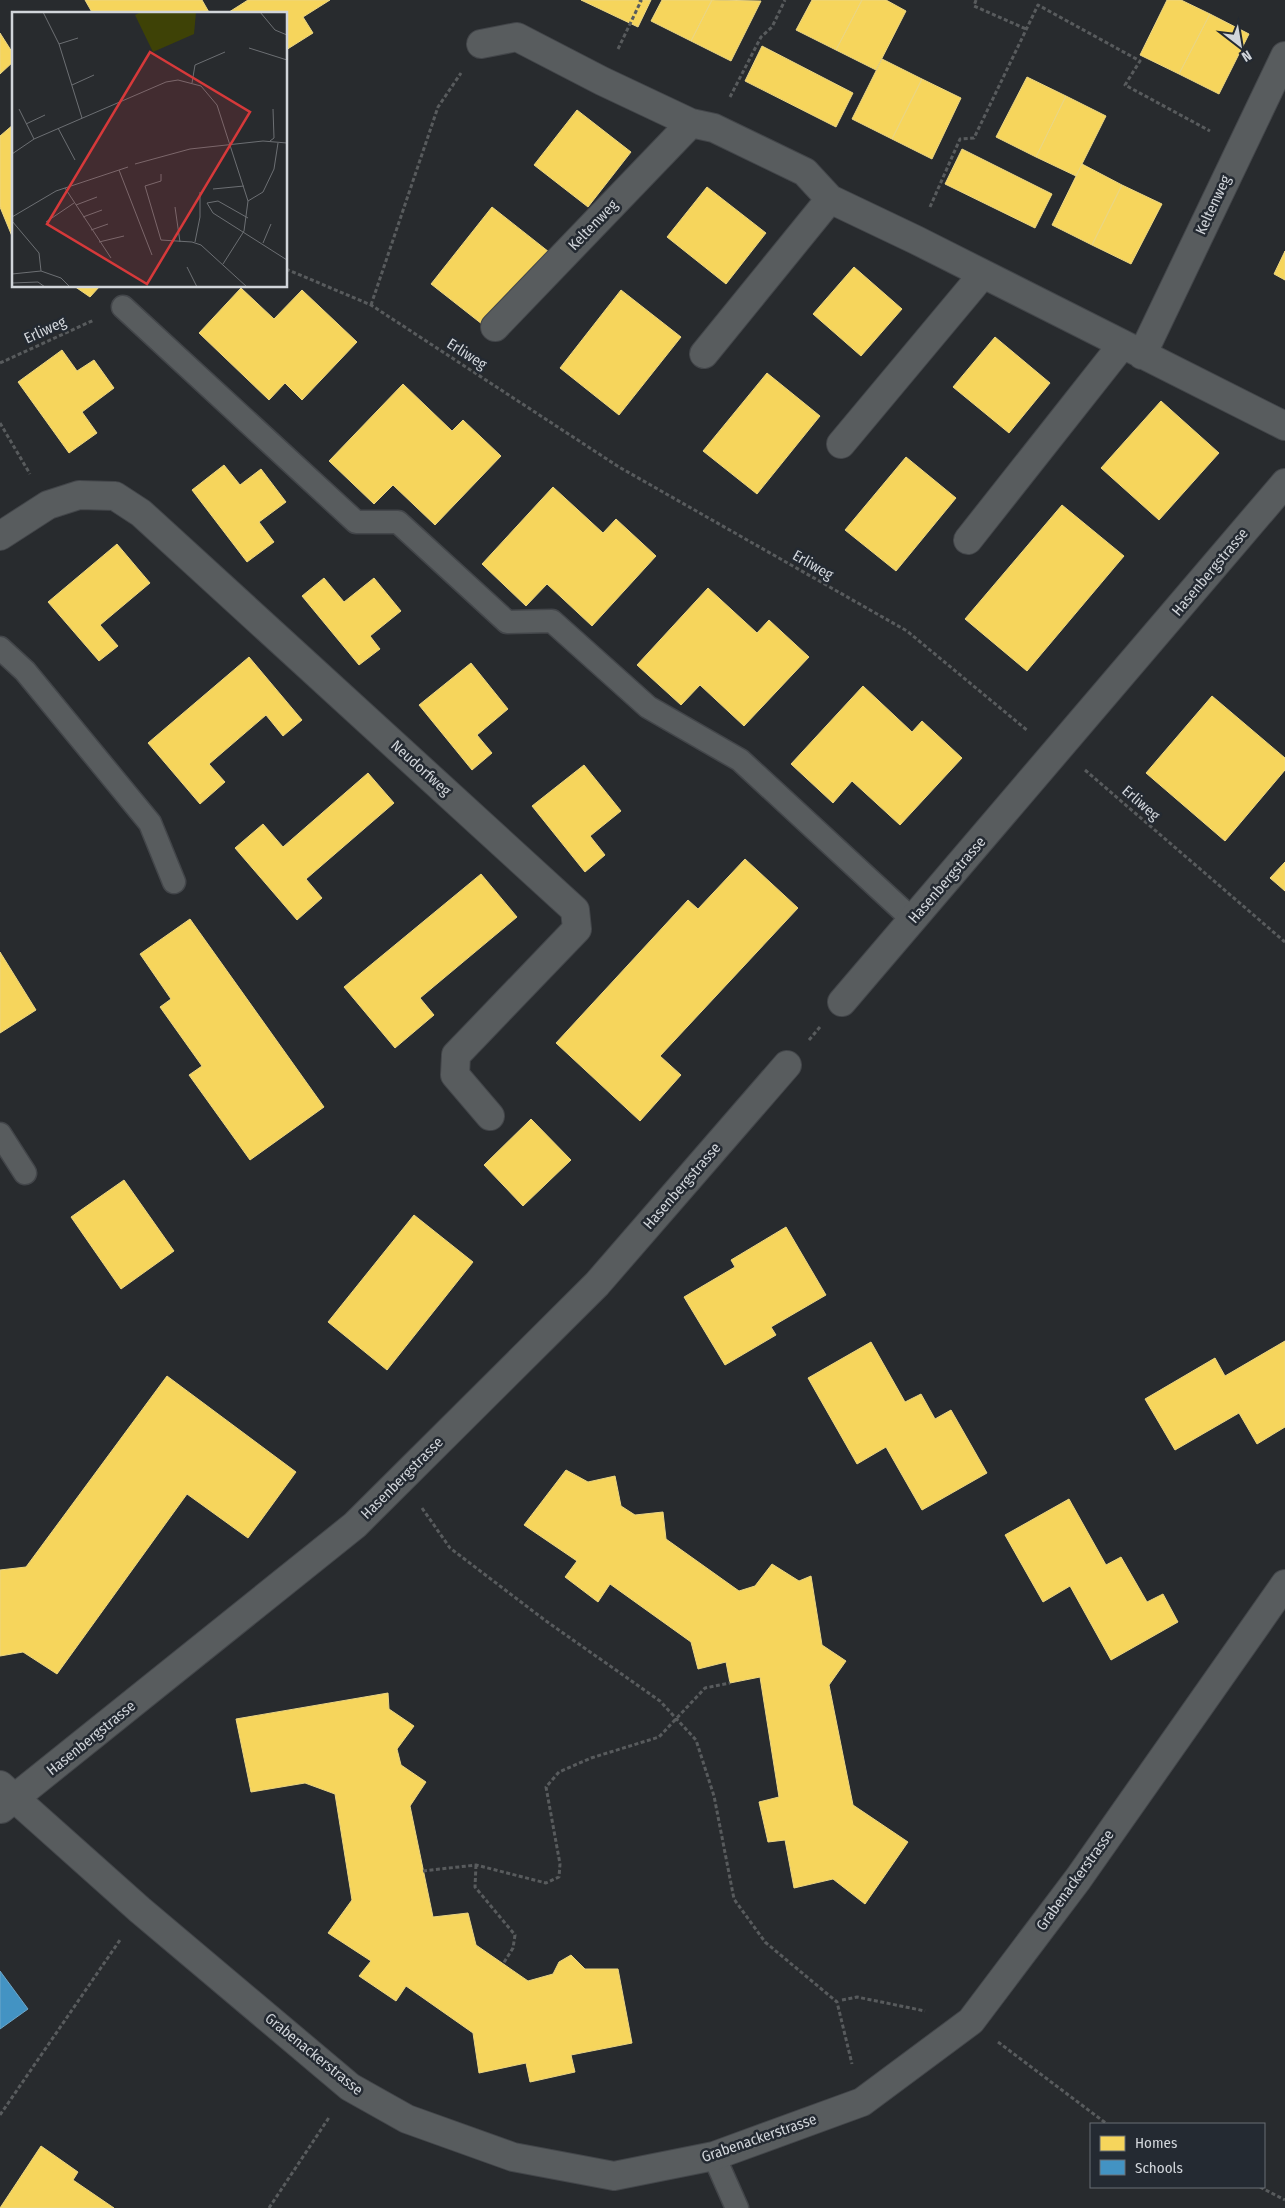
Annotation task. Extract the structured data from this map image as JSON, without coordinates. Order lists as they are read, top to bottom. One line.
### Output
{"streets":{"street":["Keltenweg","Hasenbergstrasse","Neudorfweg","Grabenackerstrasse"],"path":["Erliweg"]},"crossings":[["Erliweg","Hasenbergstrasse"],["Hasenbergstrasse","Grabenackerstrasse"]],"legend":["Homes","Schools"],"north":"bottom right"}
